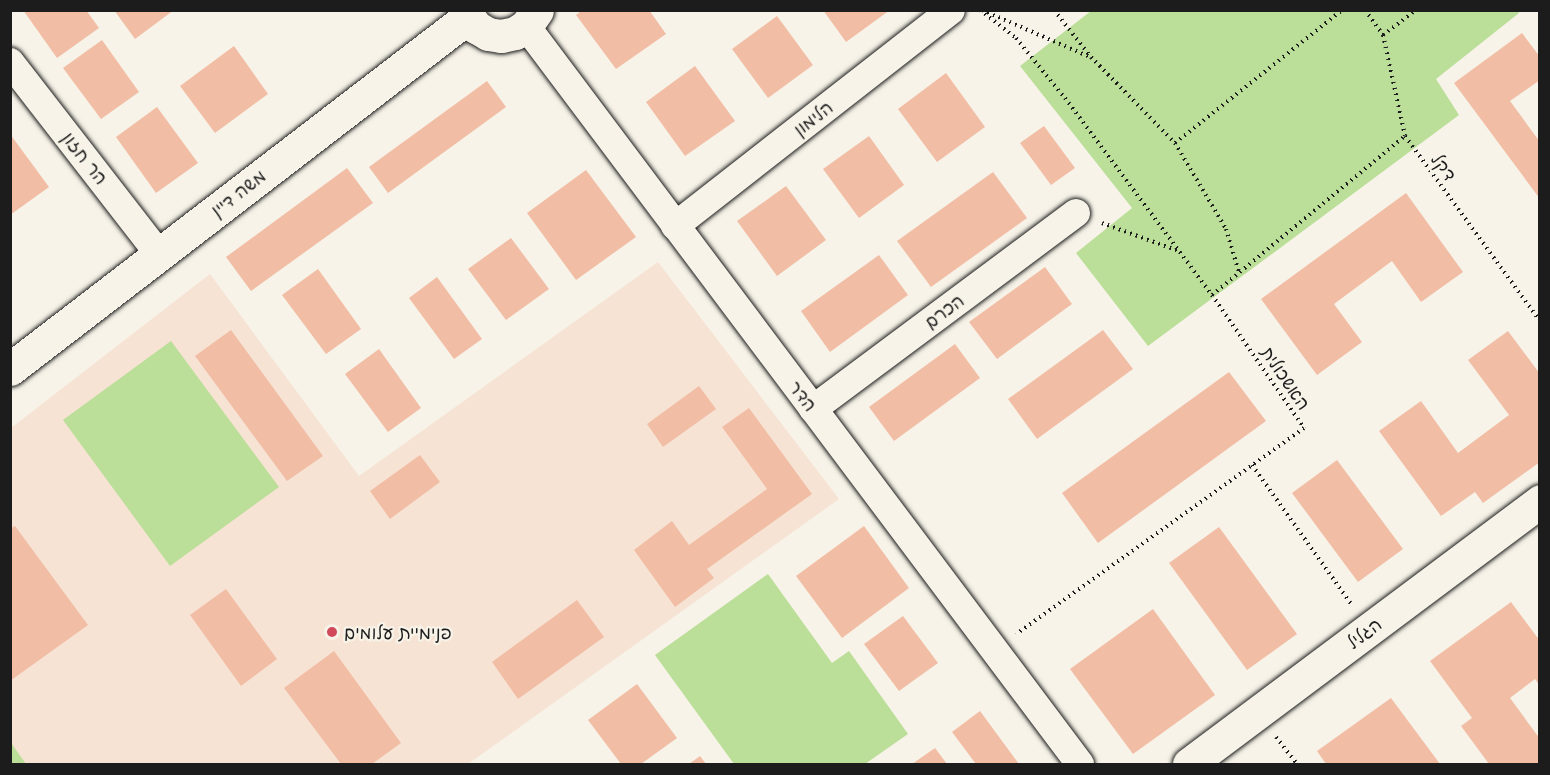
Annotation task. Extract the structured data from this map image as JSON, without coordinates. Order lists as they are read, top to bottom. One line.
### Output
{"streets":{"street":["הלימון","הר חזון","משה דיין","הכרם","הדר","הגליל"],"path":["דקל","האשכולית"]},"crossings":[["הלימון","הדר"],["הר חזון","משה דיין"],["הכרם","הדר"],["האשכולית","הדר"]],"places":["פנימיית עלומים"]}
